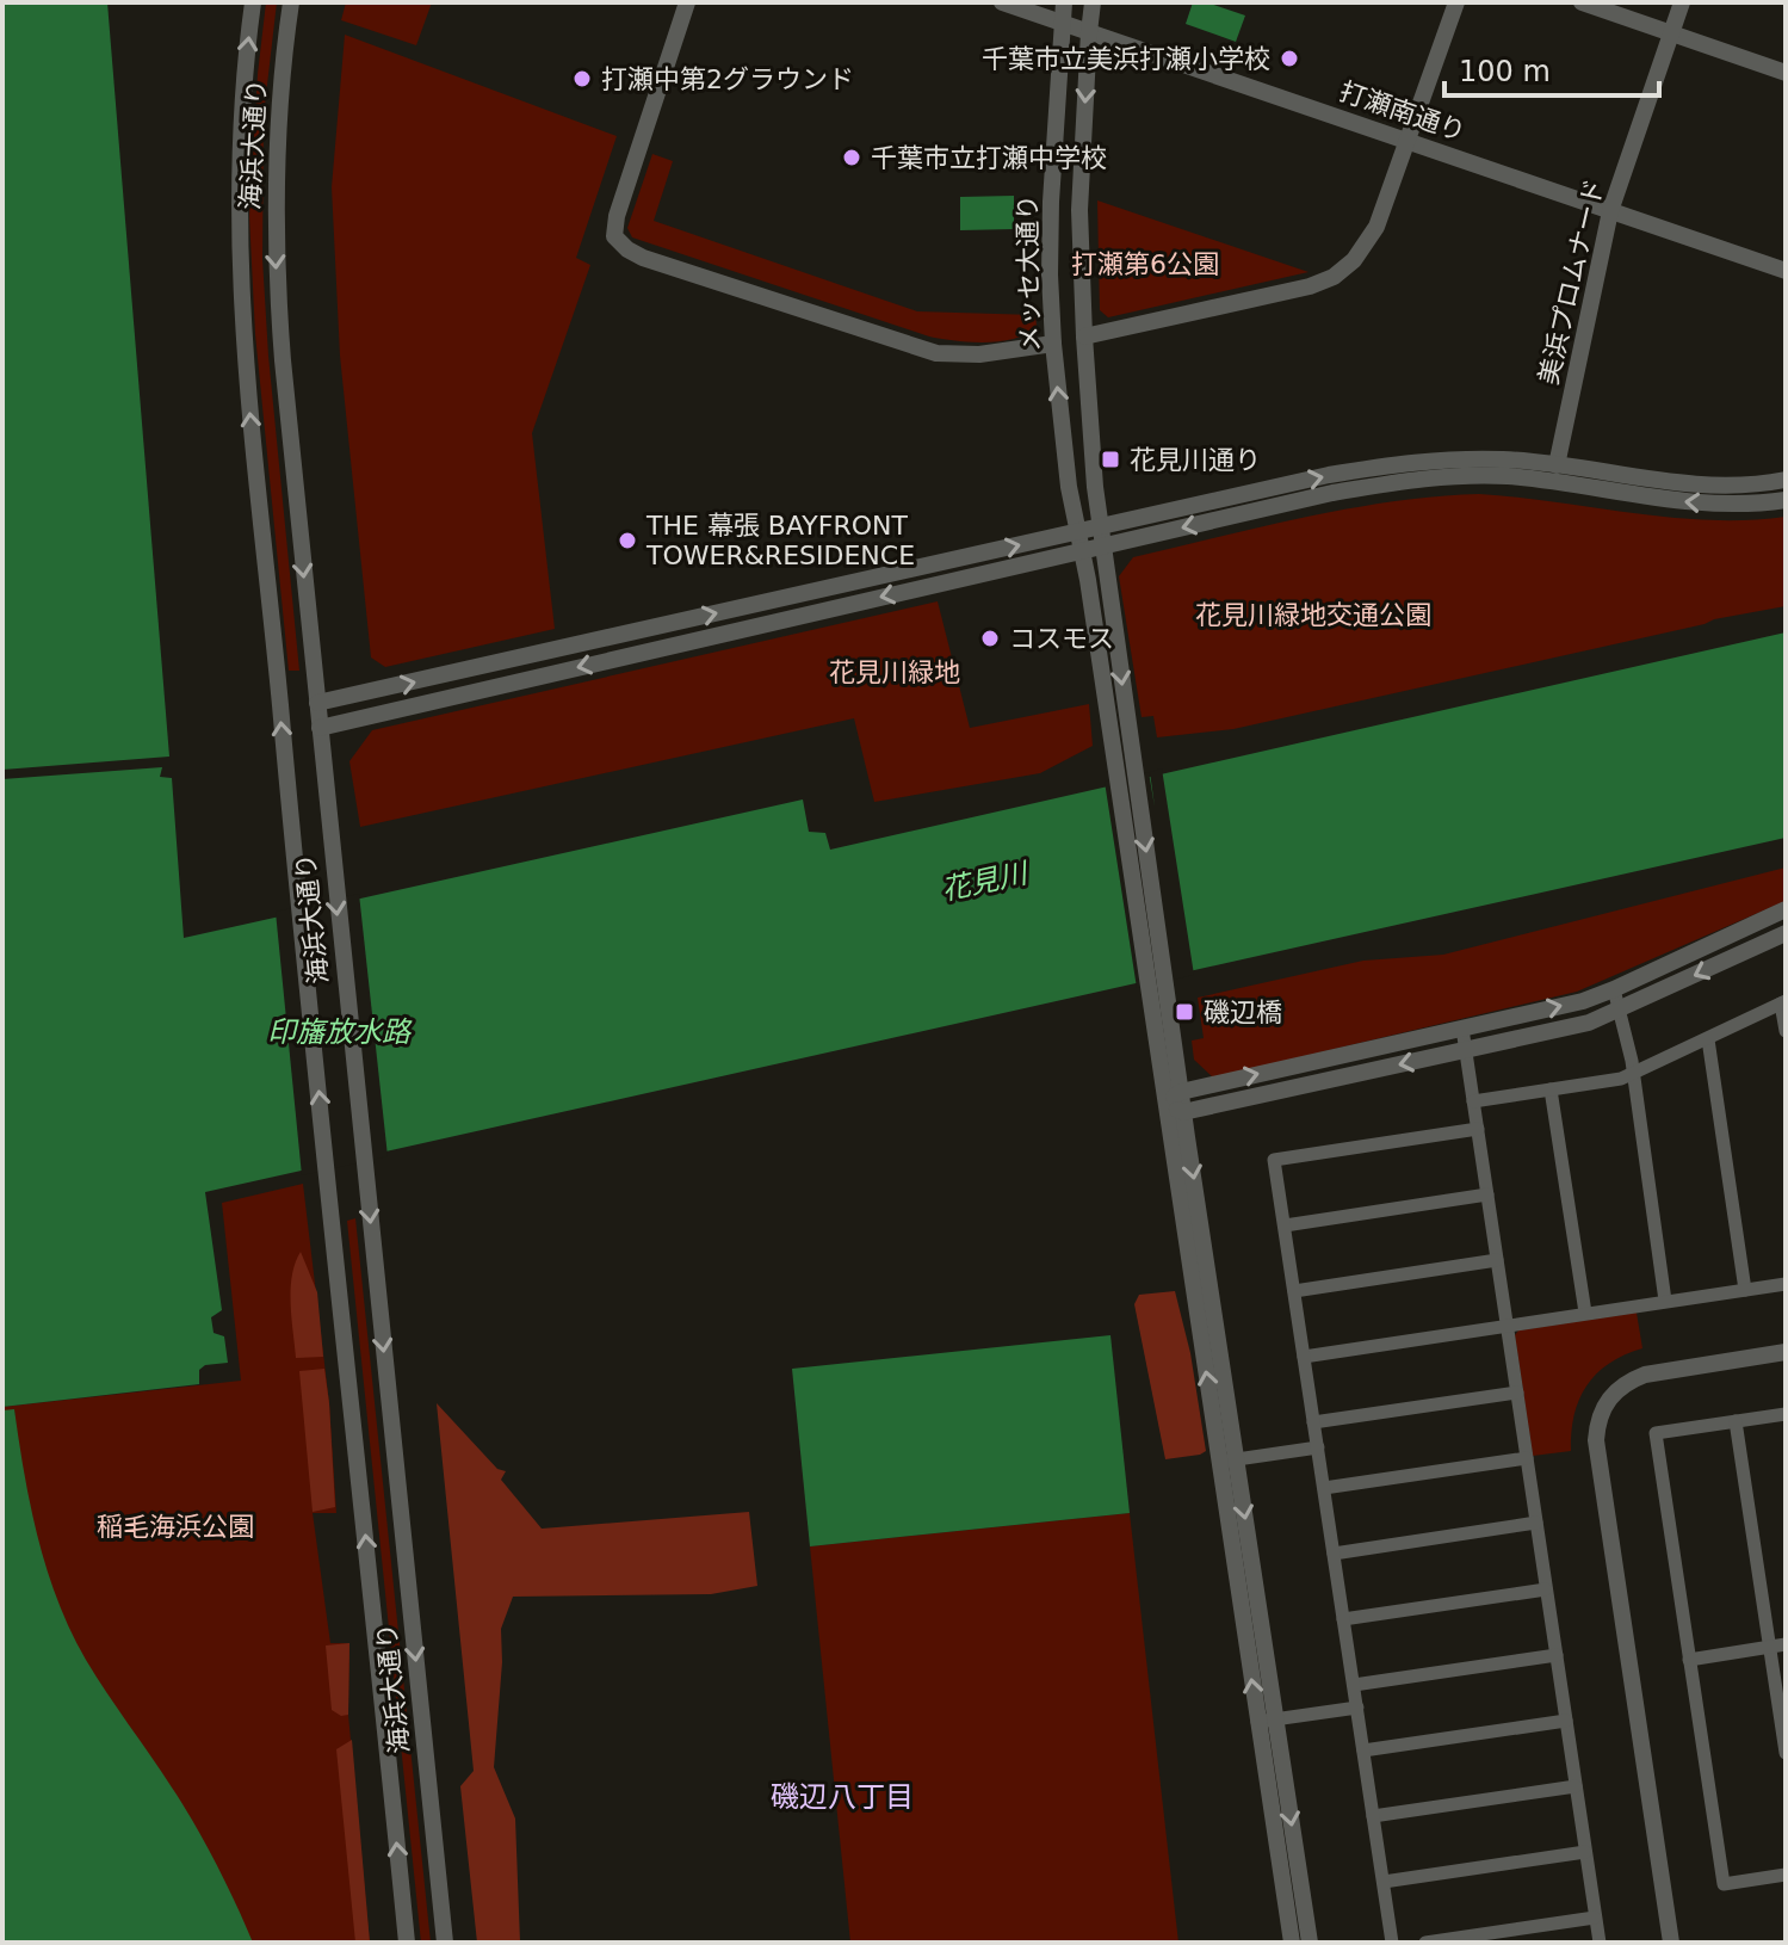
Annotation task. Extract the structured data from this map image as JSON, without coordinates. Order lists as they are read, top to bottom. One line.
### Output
{"streets":{"street":["打瀬南通り","海浜大通り","メッセ大通り","美浜プロムナード"]},"crossings":[["打瀬南通り","メッセ大通り"],["打瀬南通り","美浜プロムナード"]],"districts":["磯辺八丁目"],"water":["花見川","印旛放水路"],"parks":["打瀬第6公園","花見川緑地交通公園","花見川緑地","稲毛海浜公園"],"places":{"other":["千葉市立美浜打瀬小学校","打瀬中第2グラウンド","千葉市立打瀬中学校","THE 幕張 BAYFRONT TOWER&RESIDENCE","コスモス"],"transit":["花見川通り","磯辺橋"]},"scale_bar":"100 m"}
